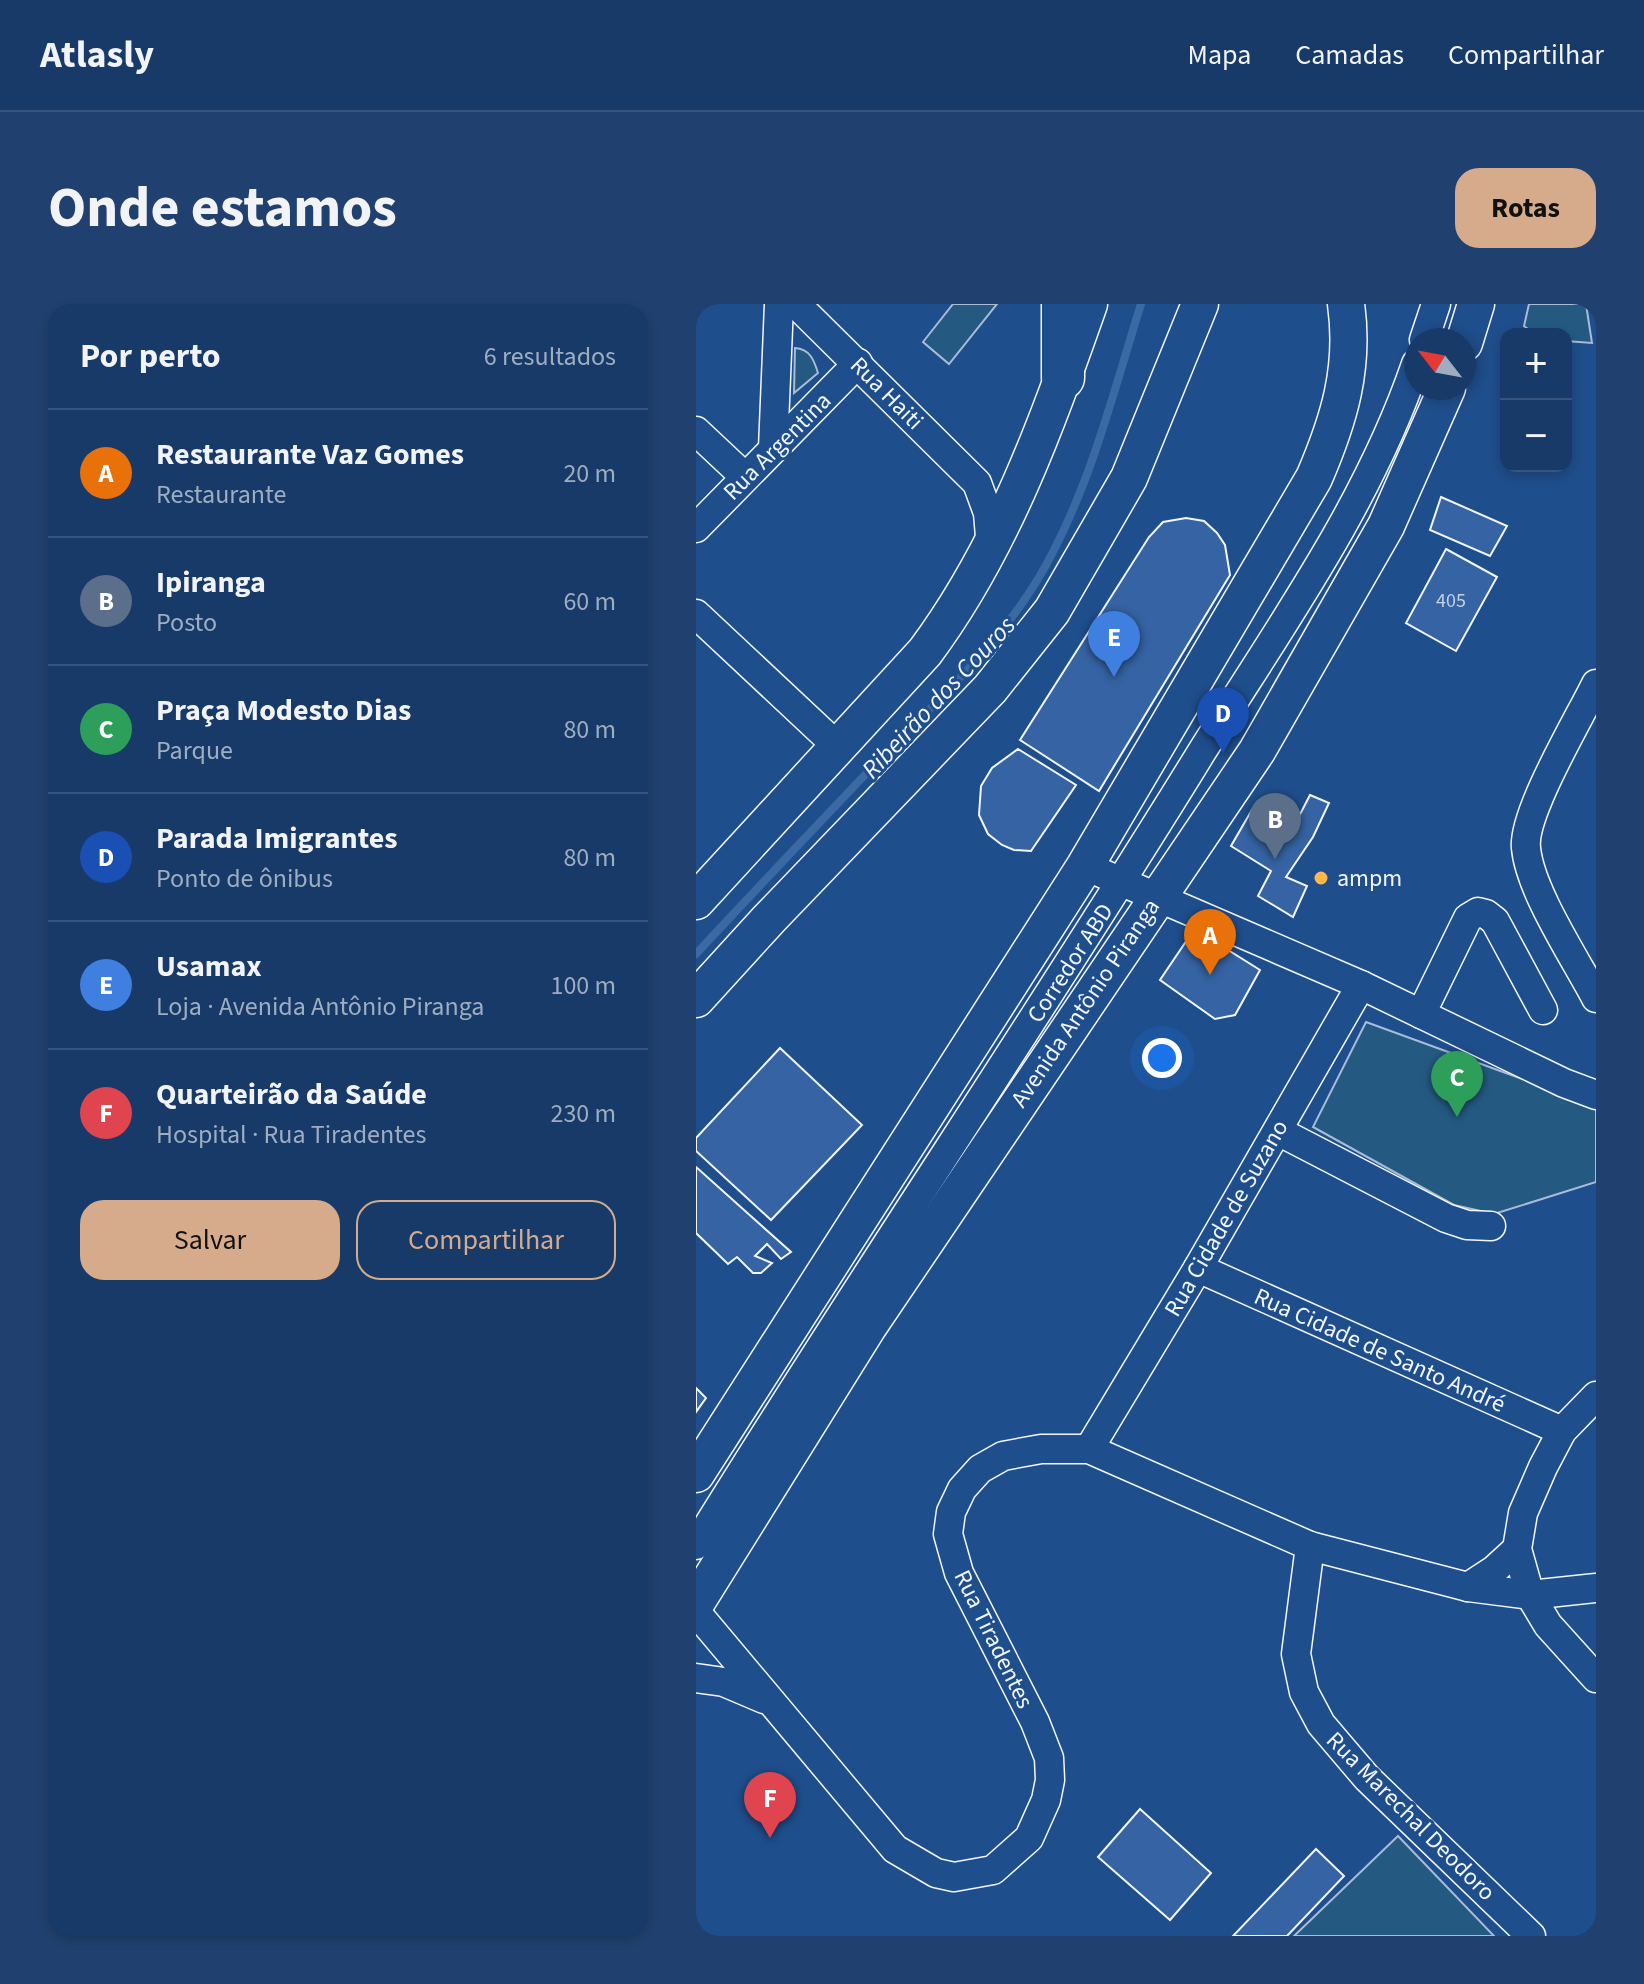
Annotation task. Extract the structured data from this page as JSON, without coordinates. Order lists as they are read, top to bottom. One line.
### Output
{"streets":{"main road":["Avenida Antônio Piranga"],"street":["Rua Haiti","Rua Argentina","Corredor ABD","Rua Cidade de Suzano","Rua Cidade de Santo André","Rua Tiradentes","Rua Marechal Deodoro"]},"crossings":[["Rua Haiti","Rua Argentina"],["Rua Cidade de Suzano","Rua Cidade de Santo André"],["Rua Cidade de Suzano","Rua Tiradentes"],["Rua Tiradentes","Rua Marechal Deodoro"]],"water":["Ribeirão dos Couros"],"places":["ampm"],"house_numbers":["405"],"north":"top left","page":{"header":"Atlasly","nav":["Mapa","Camadas","Compartilhar"],"buttons":["Rotas",["Salvar","Compartilhar"]],"title":"Onde estamos","heading":["Por perto","6 resultados"],"map_buttons":["+","−"],"list":[{"mark":"A","name":"Restaurante Vaz Gomes","note":"Restaurante","value":"20 m"},{"mark":"B","name":"Ipiranga","note":"Posto","value":"60 m"},{"mark":"C","name":"Praça Modesto Dias","note":"Parque","value":"80 m"},{"mark":"D","name":"Parada Imigrantes","note":"Ponto de ônibus","value":"80 m"},{"mark":"E","name":"Usamax","note":"Loja · Avenida Antônio Piranga","value":"100 m"},{"mark":"F","name":"Quarteirão da Saúde","note":"Hospital · Rua Tiradentes","value":"230 m"}],"pins":["E","D","B","A","C","F"]}}
